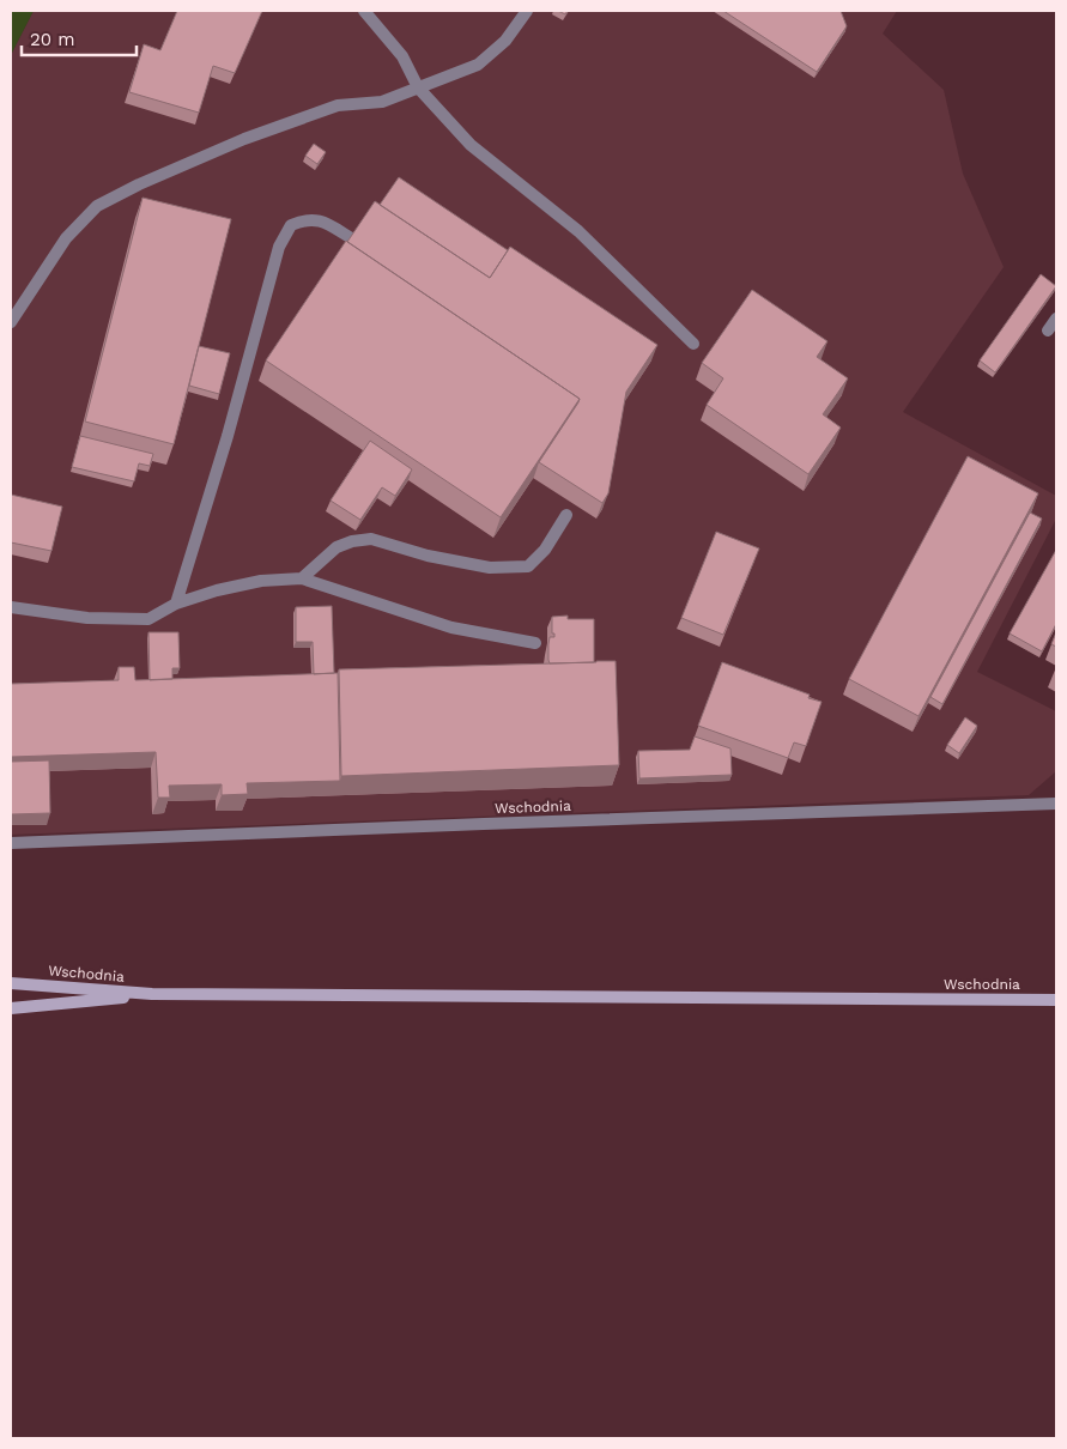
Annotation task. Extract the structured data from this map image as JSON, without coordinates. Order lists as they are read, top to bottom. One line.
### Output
{"streets":{"street":["Wschodnia"]},"scale_bar":"20 m"}
